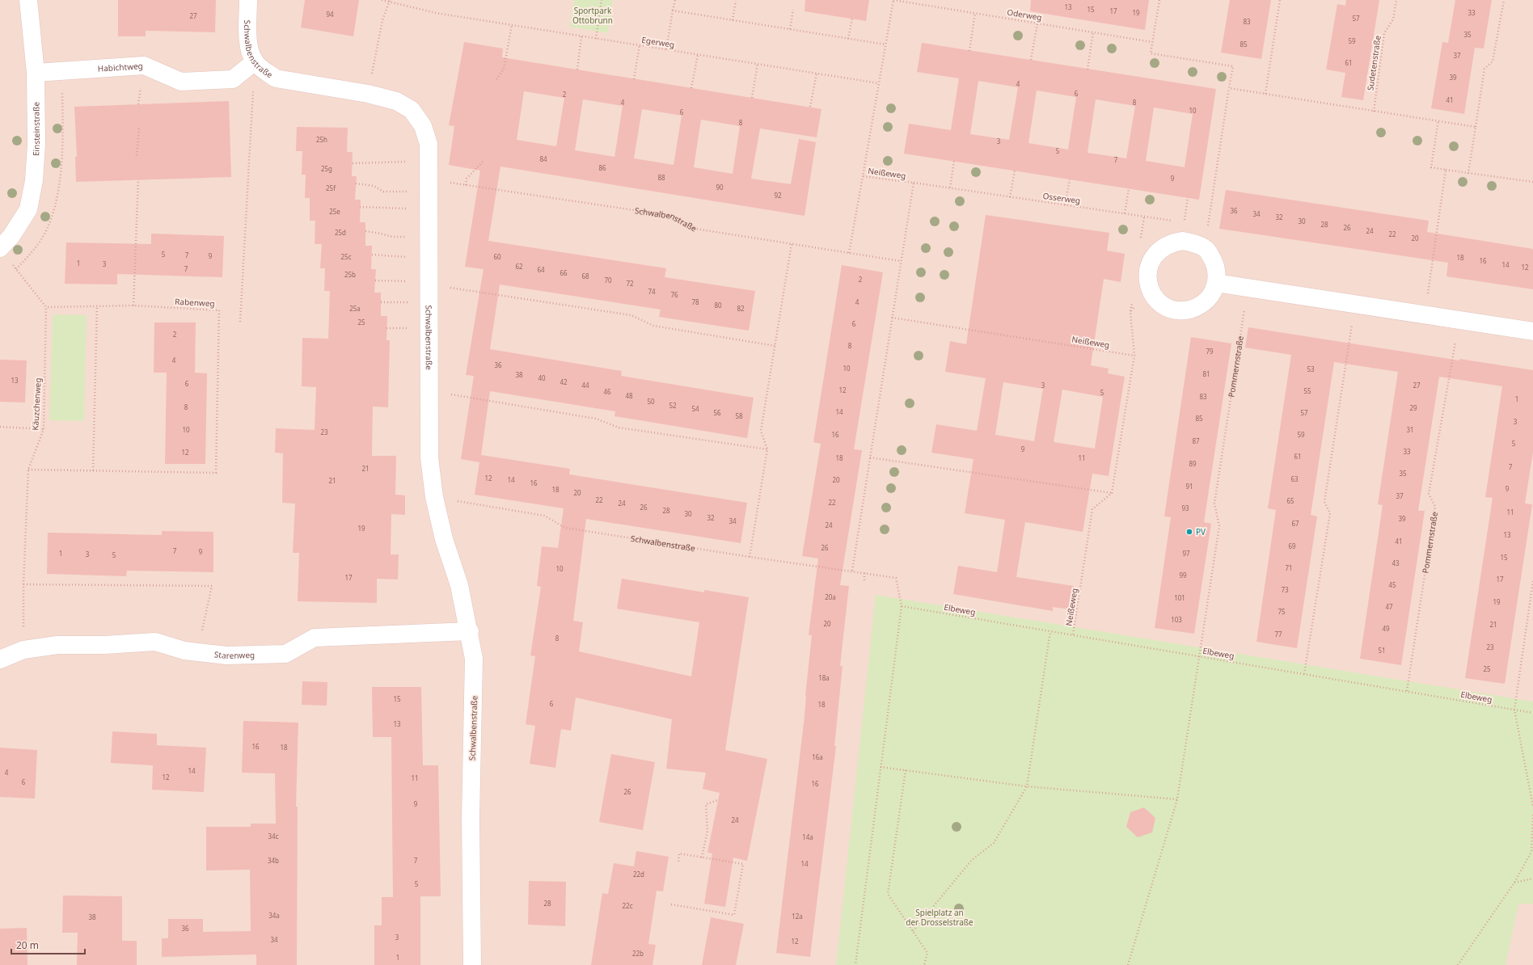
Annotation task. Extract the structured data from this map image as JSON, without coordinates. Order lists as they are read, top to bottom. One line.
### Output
{"streets":{"street":["Schwalbenstraße","Habichtweg","Einsteinstraße","Starenweg"],"path":["Oderweg","Egerweg","Sudetenstraße","Neißeweg","Osserweg","Rabenweg","Pommernstraße","Käuzchenweg","Elbeweg"]},"crossings":[["Oderweg","Neißeweg"],["Egerweg","Neißeweg"],["Schwalbenstraße","Habichtweg"],["Schwalbenstraße","Neißeweg"],["Schwalbenstraße","Elbeweg"],["Schwalbenstraße","Starenweg"],["Habichtweg","Einsteinstraße"],["Neißeweg","Osserweg"],["Neißeweg","Elbeweg"],["Rabenweg","Käuzchenweg"],["Pommernstraße","Elbeweg"],["Käuzchenweg","Starenweg"]],"parks":["Sportpark Ottobrunn","Spielplatz an der Drosselstraße"],"places":["PV"],"house_numbers":["13","15","17","19","33","94","27","57","83","35","59","85","37","61","39","4","6","2","41","4","8","10","6","8","25h","3","5","84","7","86","25g","88","9","90","25f","92","36","25e","34","32","30","28","26","24","25d","22","20","5","7","9","25c","60","18","16","1","3","14","62","12","7","64","66","25b","68","2","70","72","74","76","78","4","80","25a","82","25","6","2","8","79","4","36","10","53","81","38","40","13","42","6","44","3","27","12","55","46","5","48","83","1","50","52","8","29","54","14","56","57","58","85","3","10","31","23","16","59","87","5","9","33","12","61","18","11","89","7","21","35","12","63","14","20","21","16","91","9","18","20","37","22","65","22","24","26","93","28","11","30","32","39","34","67","24","19","13","41","69","26","7","9","1","97","3","5","15","43","71","10","99","17","17","45","73","20a","101","19","47","75","103","20","21","49","77","8","23","51","25","18a","15","6","18","13","16","18","16a","14","4","12","11","6","16","26","9","24","34c","14a","34b","7","14","22d","5","28","22c","34a","12a","38","36","3","34","12","22b","1"],"scale_bar":"20 m"}
